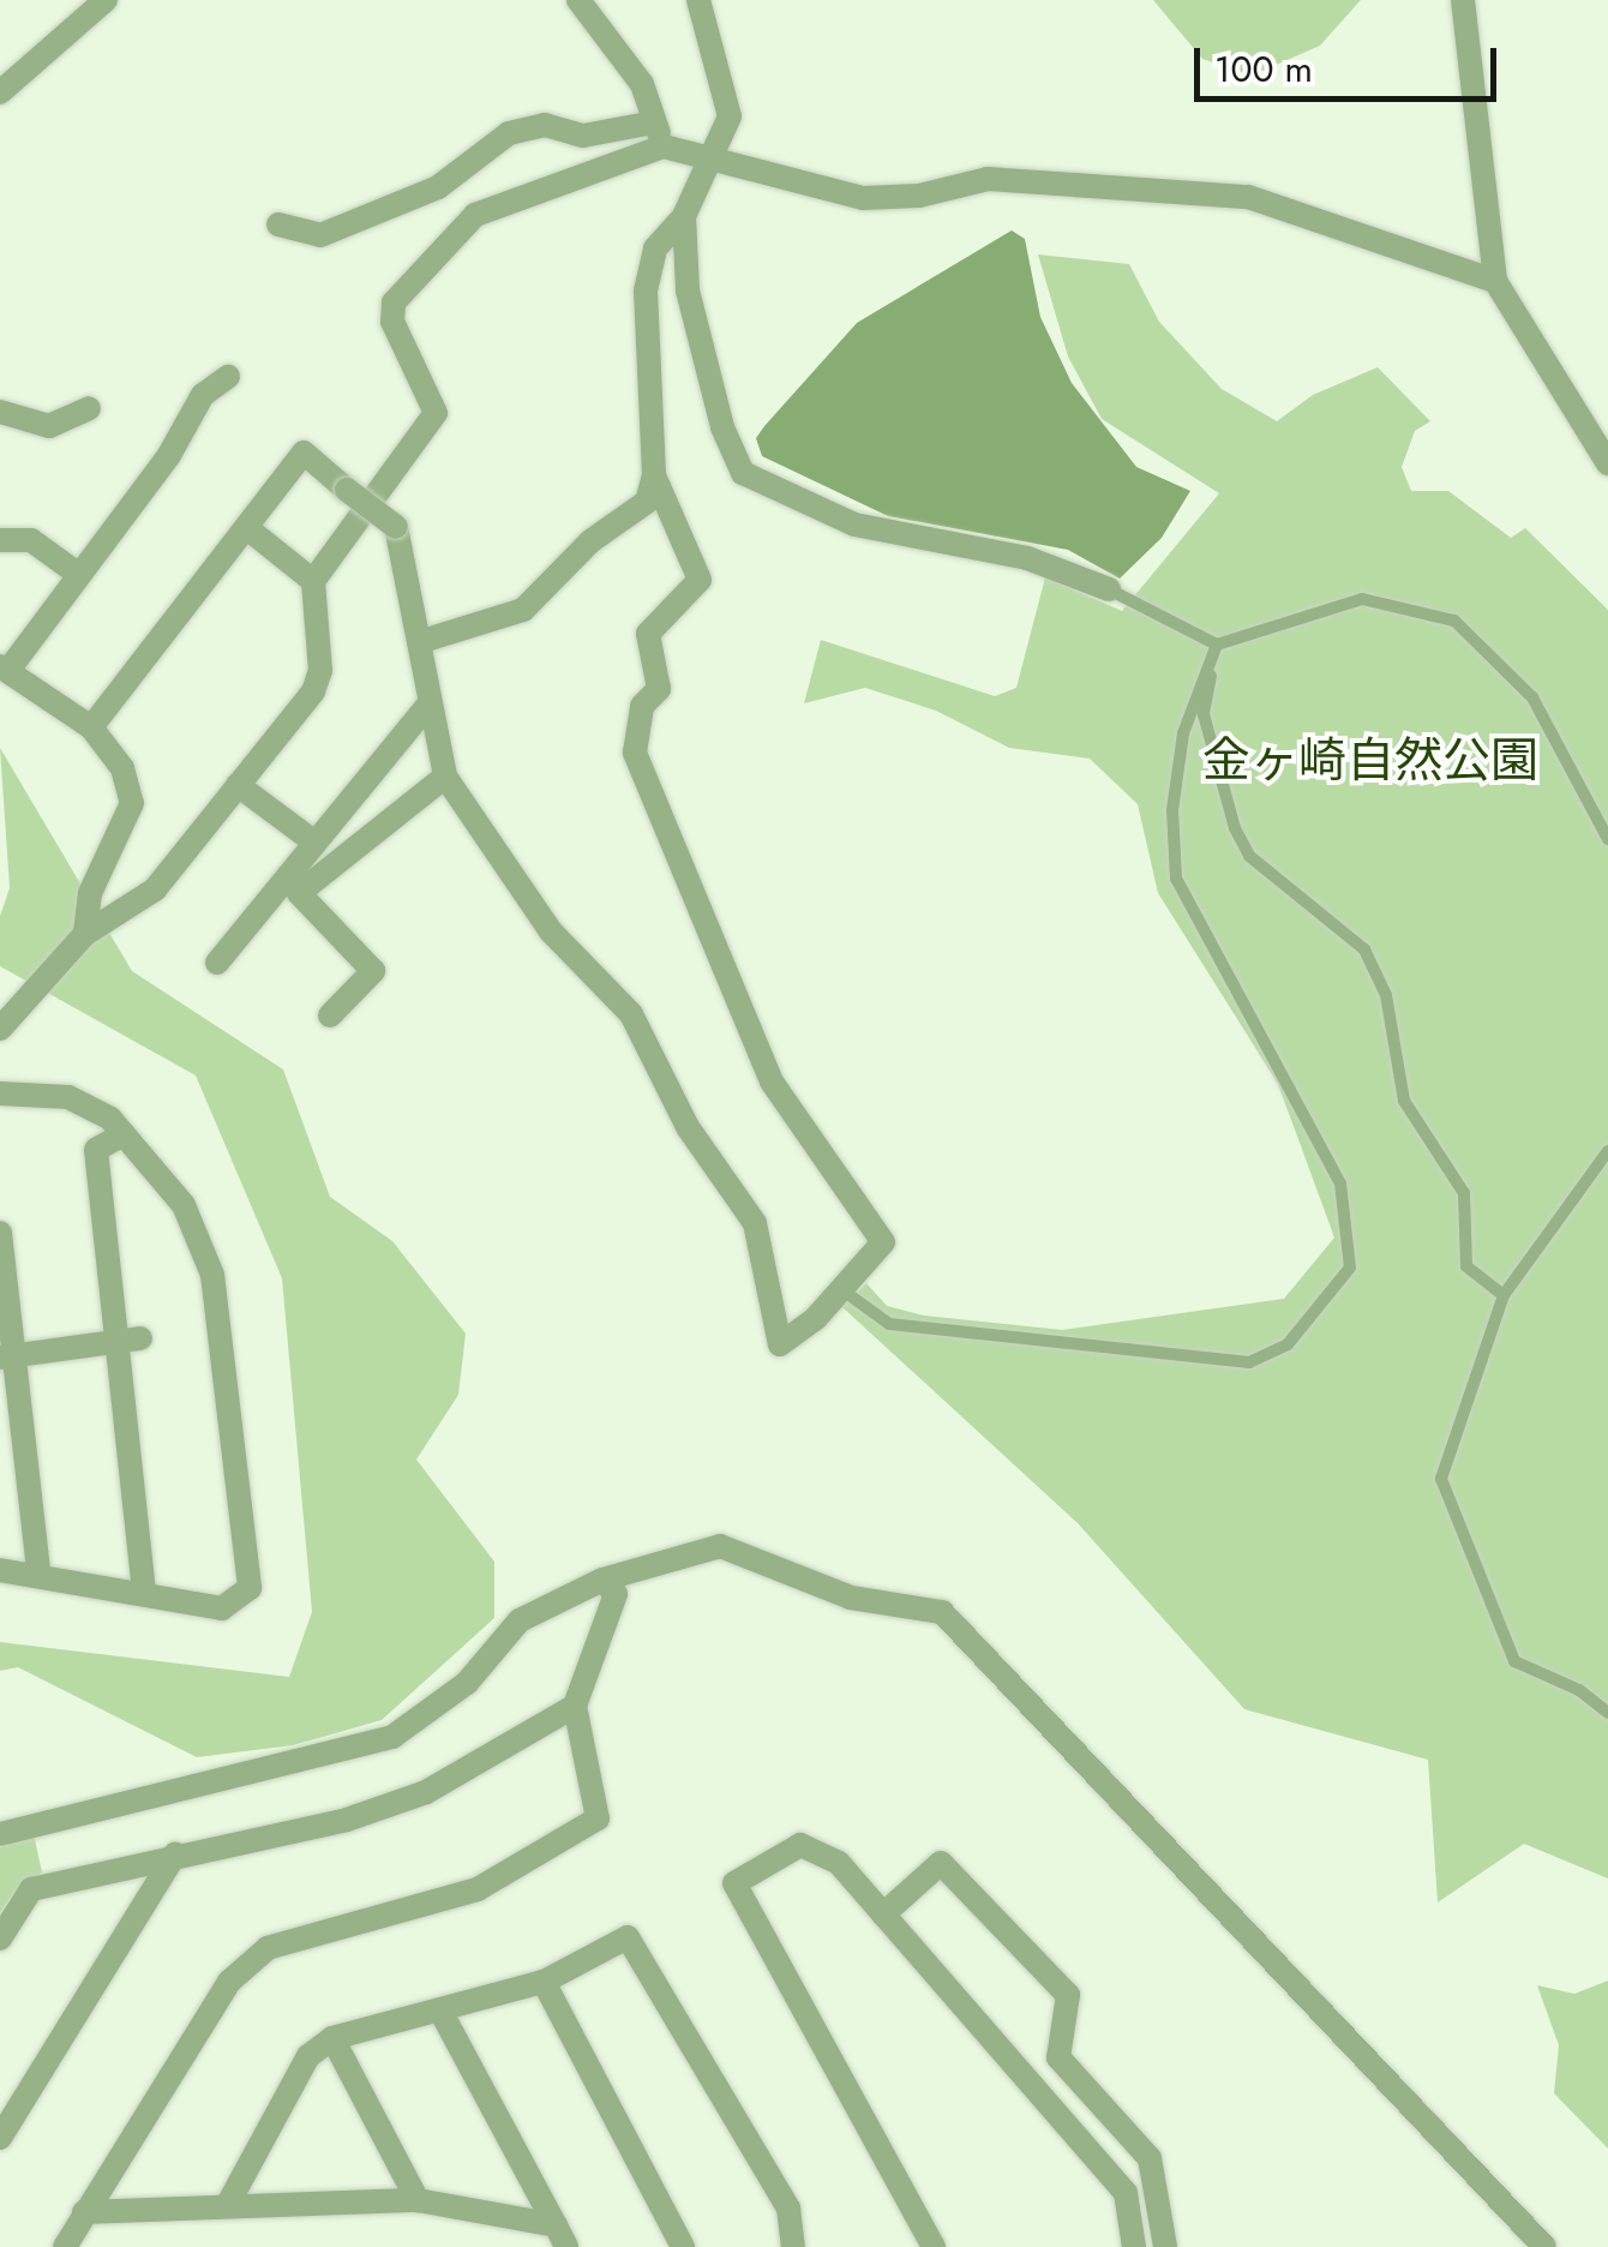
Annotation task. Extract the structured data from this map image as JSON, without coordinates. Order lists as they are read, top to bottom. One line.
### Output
{"parks":["金ヶ崎自然公園"],"scale_bar":"100 m"}
